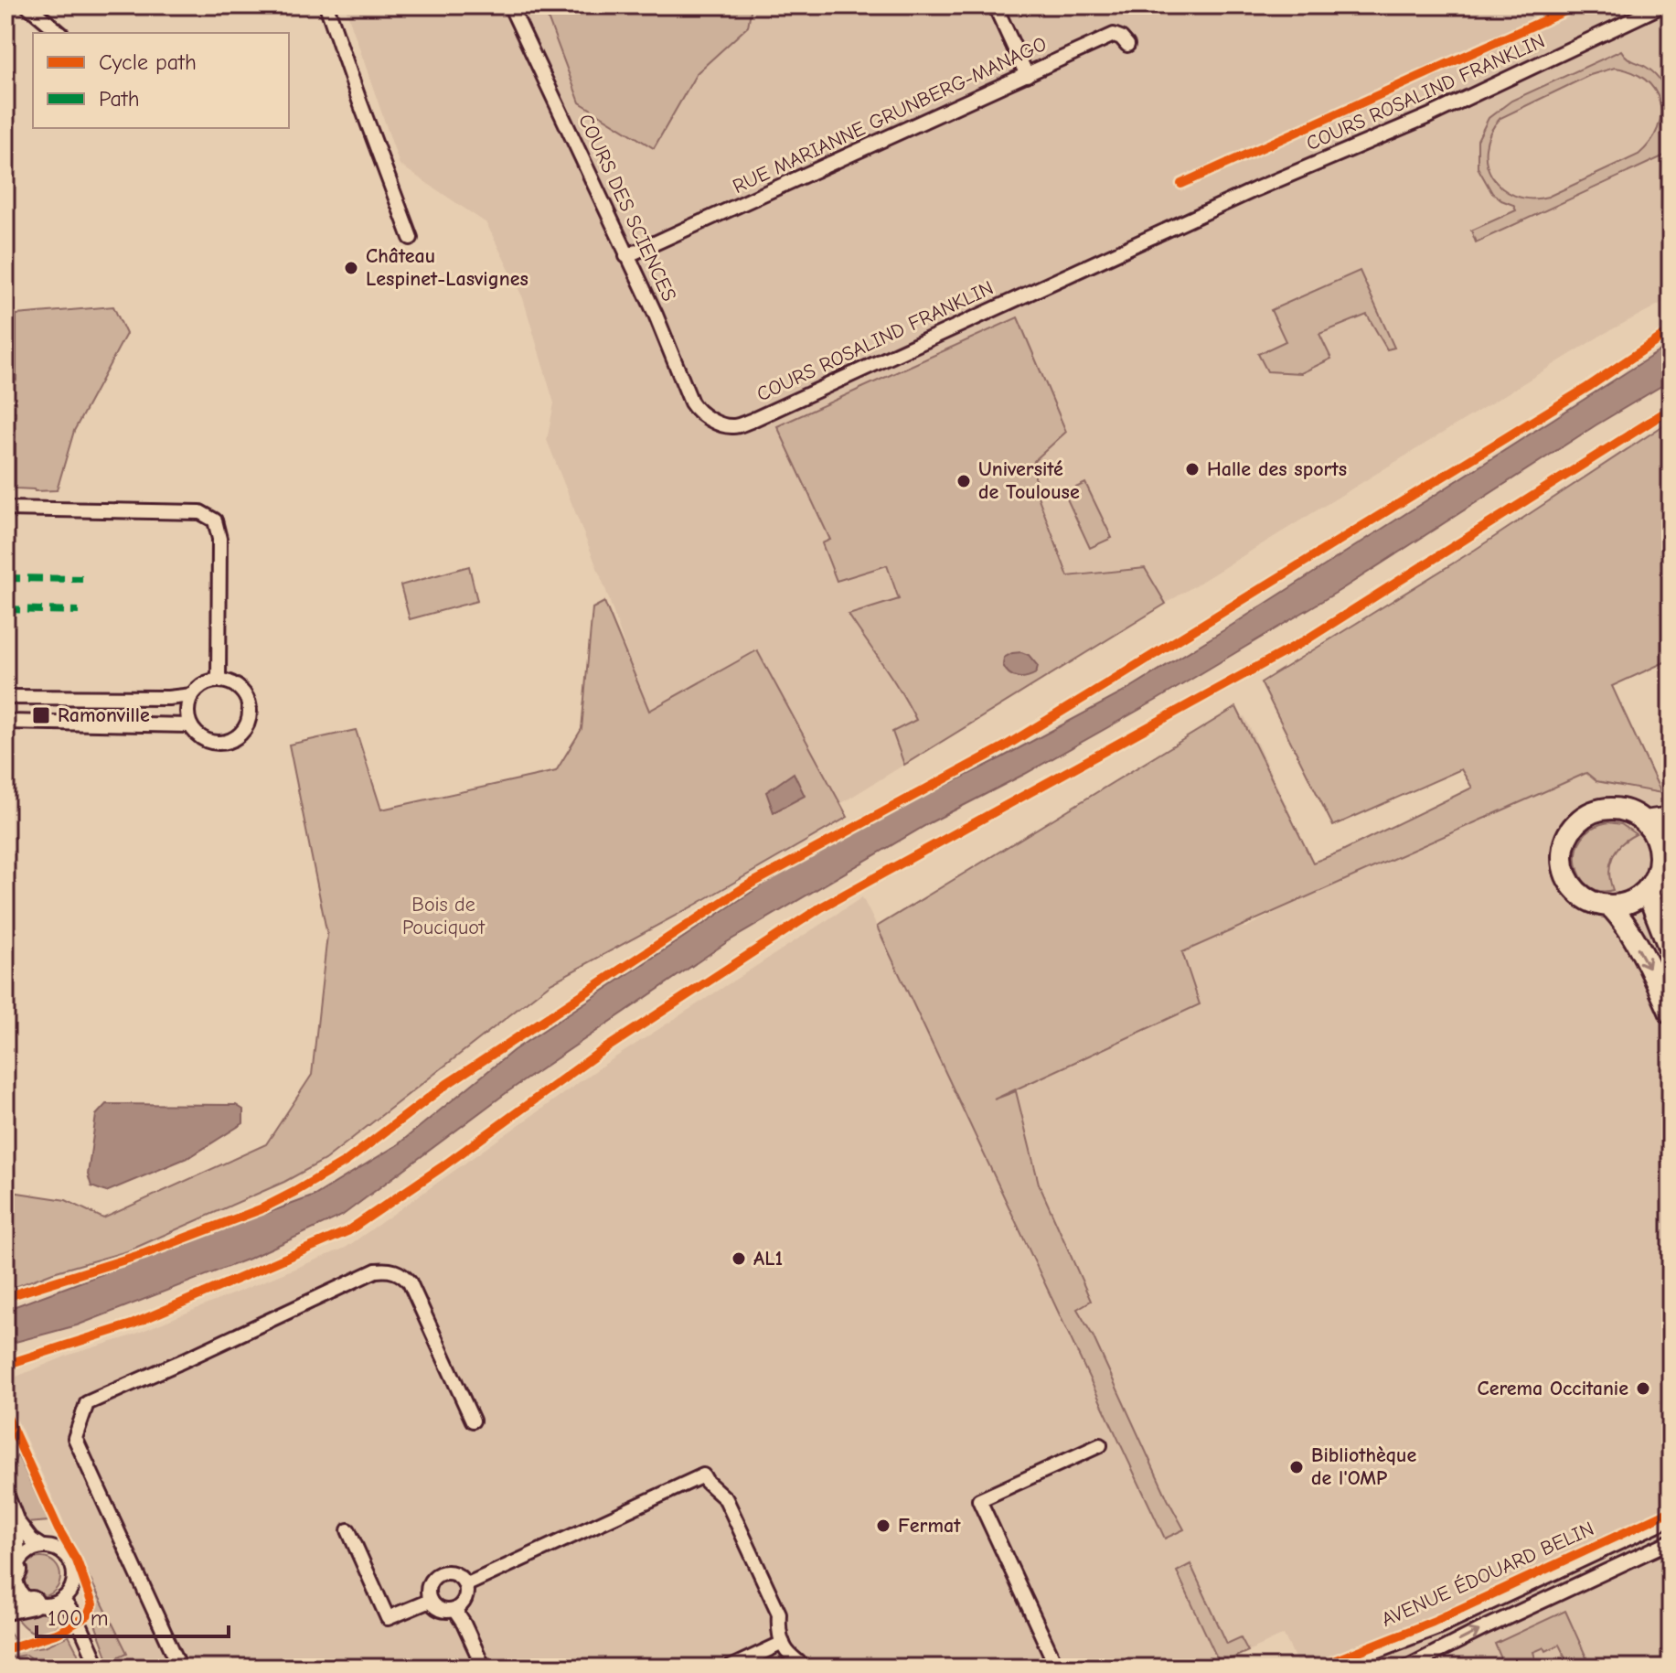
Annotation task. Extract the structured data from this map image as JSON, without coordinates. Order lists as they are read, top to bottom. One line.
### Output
{"streets":{"street":["COURS ROSALIND FRANKLIN","RUE MARIANNE GRUNBERG-MANAGO","COURS DES SCIENCES","AVENUE ÉDOUARD BELIN"]},"crossings":[["COURS ROSALIND FRANKLIN","COURS DES SCIENCES"],["RUE MARIANNE GRUNBERG-MANAGO","COURS DES SCIENCES"]],"parks":["Bois de Pouciquot"],"places":{"other":["Château Lespinet-Lasvignes","Halle des sports","Université de Toulouse","AL1","Cerema Occitanie","Bibliothèque de l'OMP","Fermat"],"transit":["Ramonville"]},"legend":["Cycle path","Path"],"scale_bar":"100 m"}
